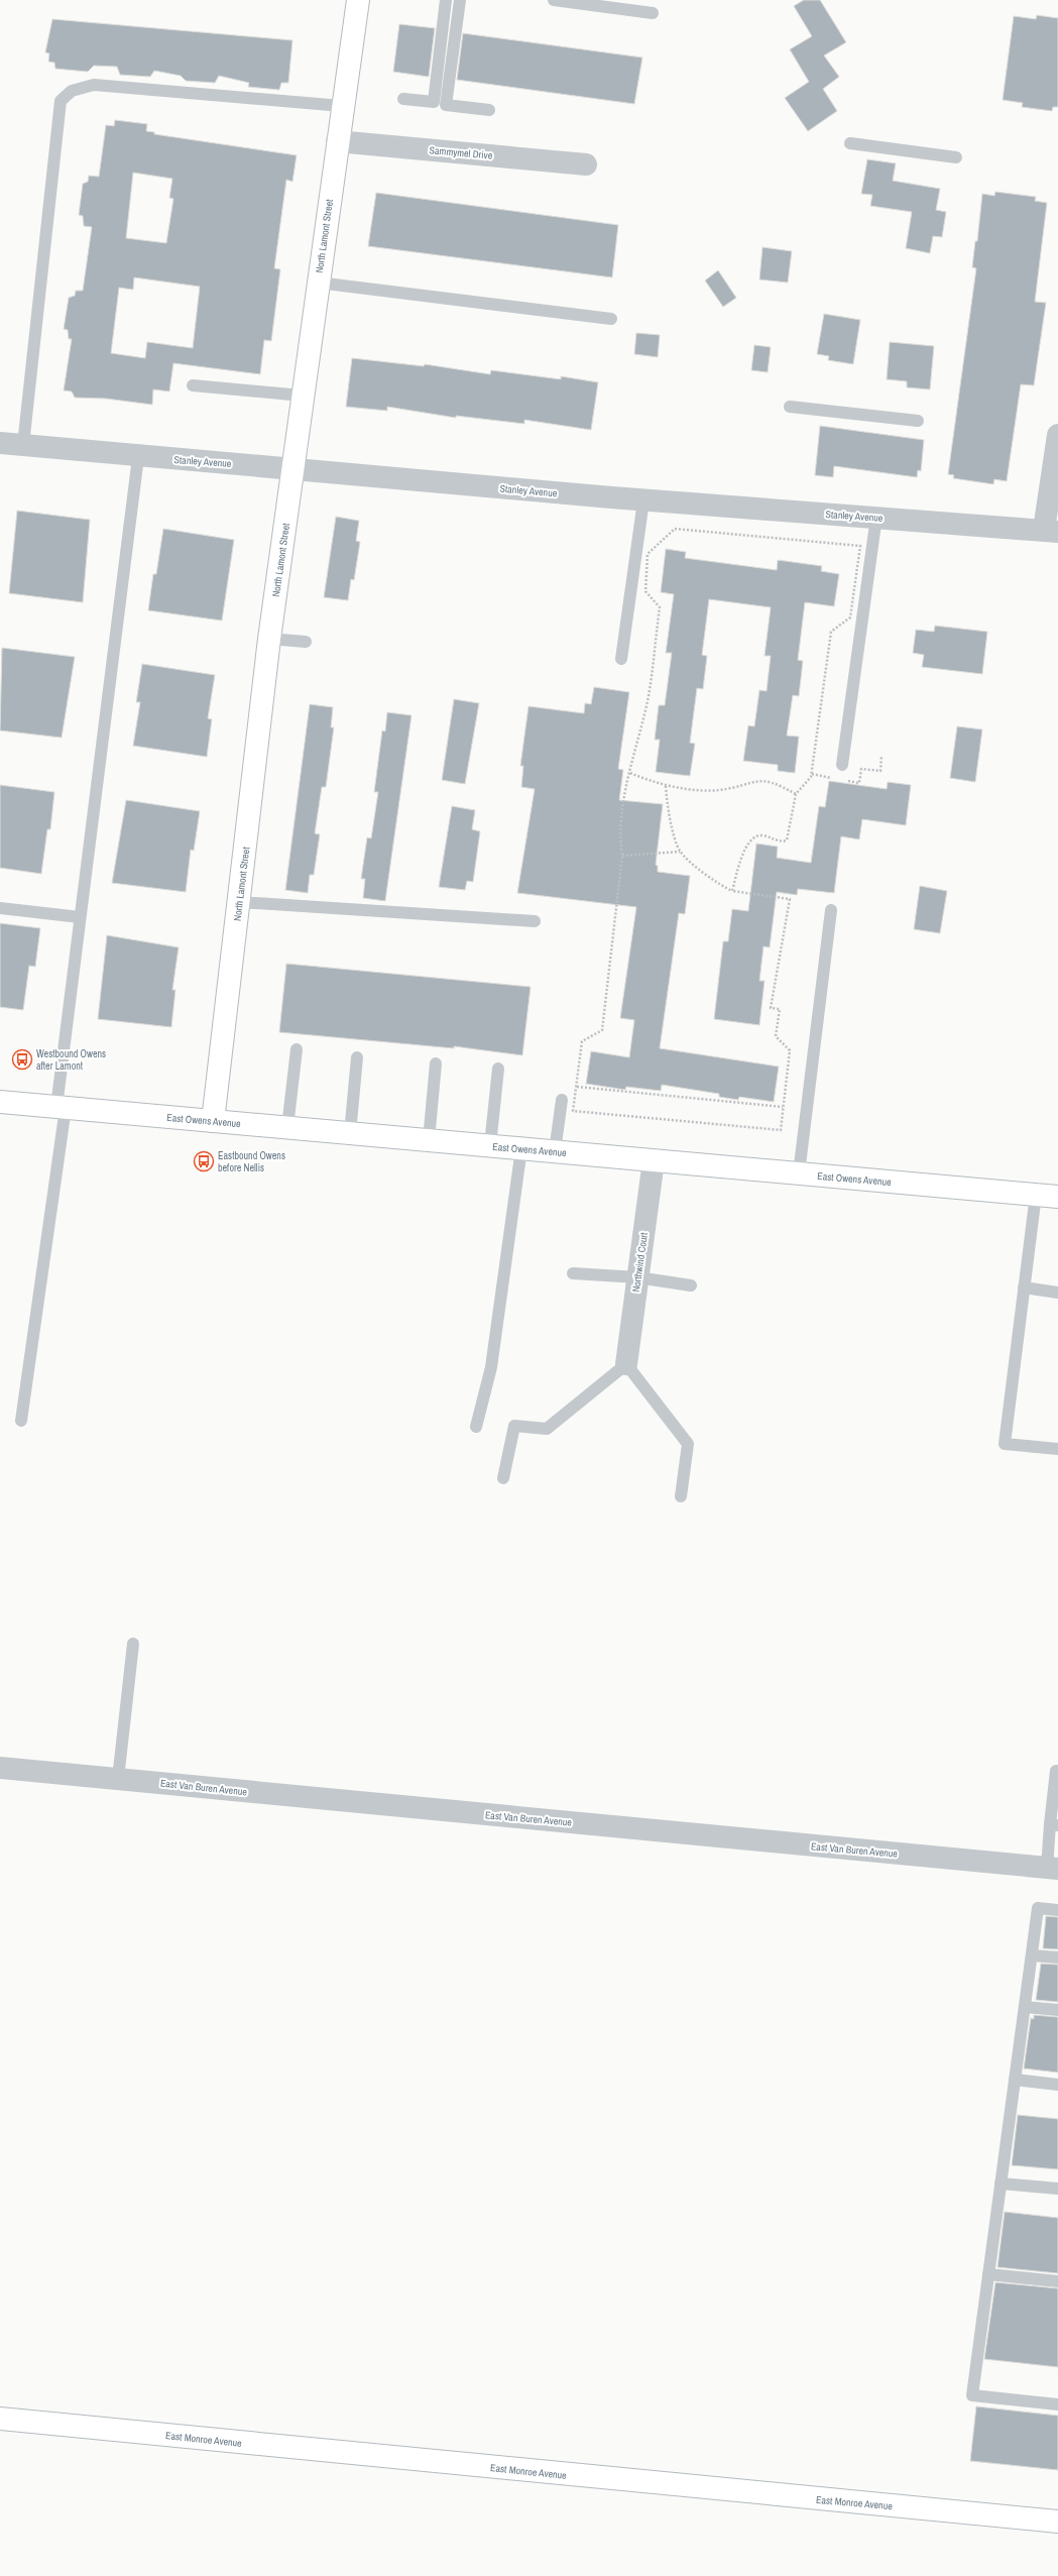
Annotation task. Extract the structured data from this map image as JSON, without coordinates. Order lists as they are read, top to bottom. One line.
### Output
{"streets":{"street":["Sammymel Drive","North Lamont Street","Stanley Avenue","East Owens Avenue","Northwind Court","East Van Buren Avenue","East Monroe Avenue"]},"crossings":[["Sammymel Drive","North Lamont Street"],["North Lamont Street","Stanley Avenue"],["North Lamont Street","East Owens Avenue"],["East Owens Avenue","Northwind Court"]],"places":{"bus stop":["Westbound Owens after Lamont","Eastbound Owens before Nellis"]}}
